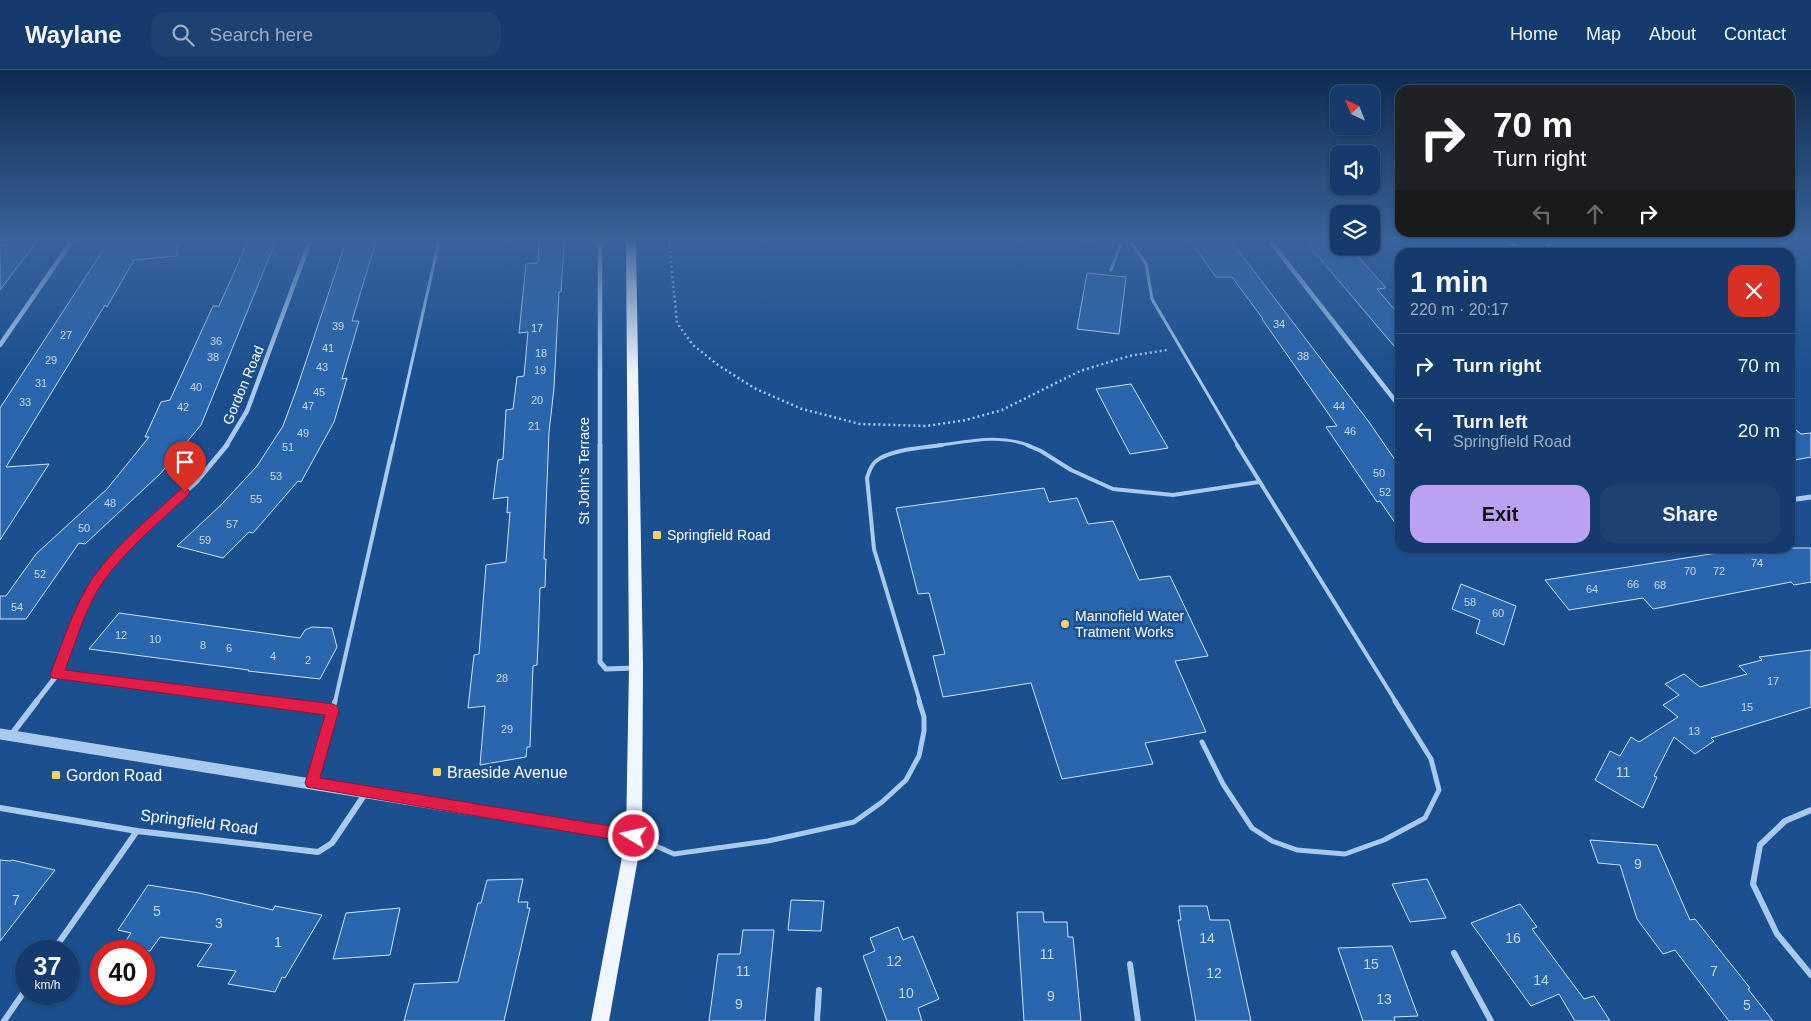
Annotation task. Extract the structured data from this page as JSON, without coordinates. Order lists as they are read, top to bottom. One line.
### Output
{"streets":{"street":["Gordon Road","St John's Terrace","Springfield Road"]},"places":{"transit":["Springfield Road","Braeside Avenue","Gordon Road"],"other":["Mannofield Water Tratment Works"]},"house_numbers":["34","39","17","27","36","41","18","38","38","29","43","19","31","40","45","20","33","47","44","42","21","46","49","51","50","53","52","55","48","57","50","59","74","70","72","52","66","68","64","58","54","60","12","10","8","6","4","2","28","17","15","29","13","11","9","7","5","3","14","16","1","11","12","15","11","7","12","14","10","9","13","9","5"],"north":"top left","page":{"header":"Waylane","search":"Search here","nav":["Home","Map","About","Contact"],"turn":["70 m","Turn right"],"heading":["1 min","220 m · 20:17"],"list":[{"name":"Turn right","value":"70 m"},{"name":"Turn left","note":"Springfield Road","value":"20 m"}],"buttons":["Exit","Share"],"speed":"37 km/h","limit":"40"}}
